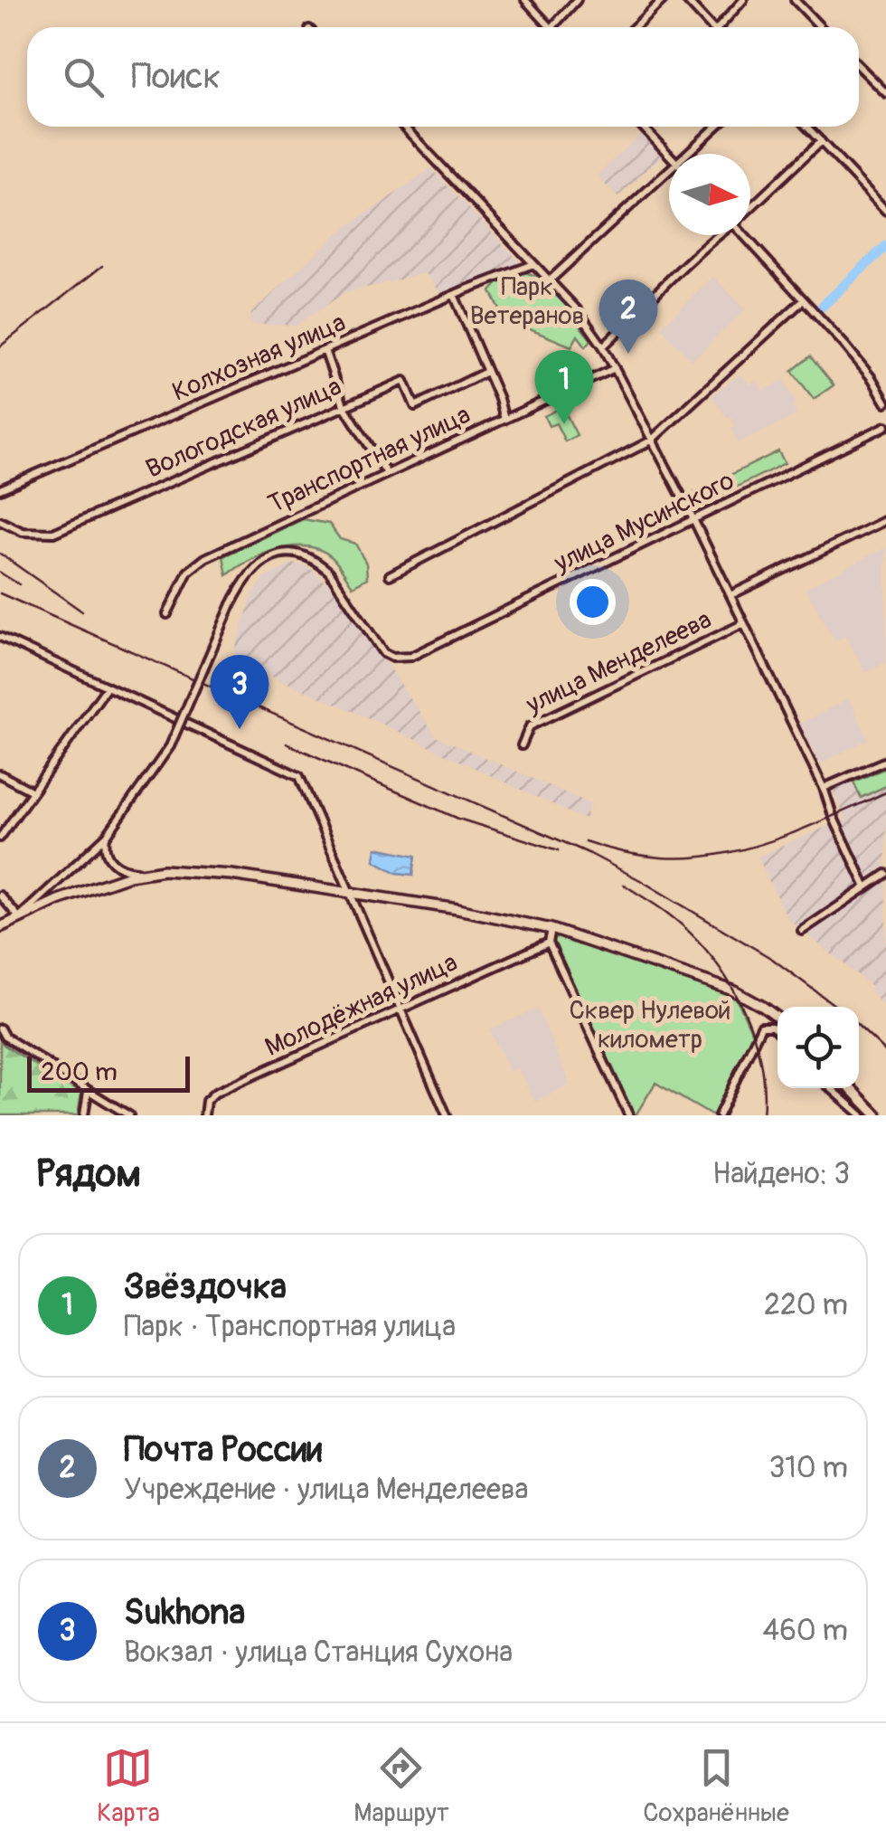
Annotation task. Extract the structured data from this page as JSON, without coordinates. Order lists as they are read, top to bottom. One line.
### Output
{"streets":{"street":["Колхозная улица","Вологодская улица","Транспортная улица","улица Мусинского","улица Менделеева","Молодёжная улица"]},"crossings":[["Колхозная улица","улица Менделеева"],["Транспортная улица","улица Менделеева"],["улица Мусинского","улица Менделеева"]],"parks":["Парк Ветеранов","Сквер Нулевой километр"],"scale_bar":"200 m","north":"right","page":{"search":"Поиск","pins":["2","1","3"],"scale":"200 m","heading":["Рядом","Найдено: 3"],"list":[{"mark":"1","name":"Звёздочка","note":"Парк · Транспортная улица","value":"220 m"},{"mark":"2","name":"Почта России","note":"Учреждение · улица Менделеева","value":"310 m"},{"mark":"3","name":"Sukhona","note":"Вокзал · улица Станция Сухона","value":"460 m"}],"nav":["Карта","Маршрут","Сохранённые"]}}
